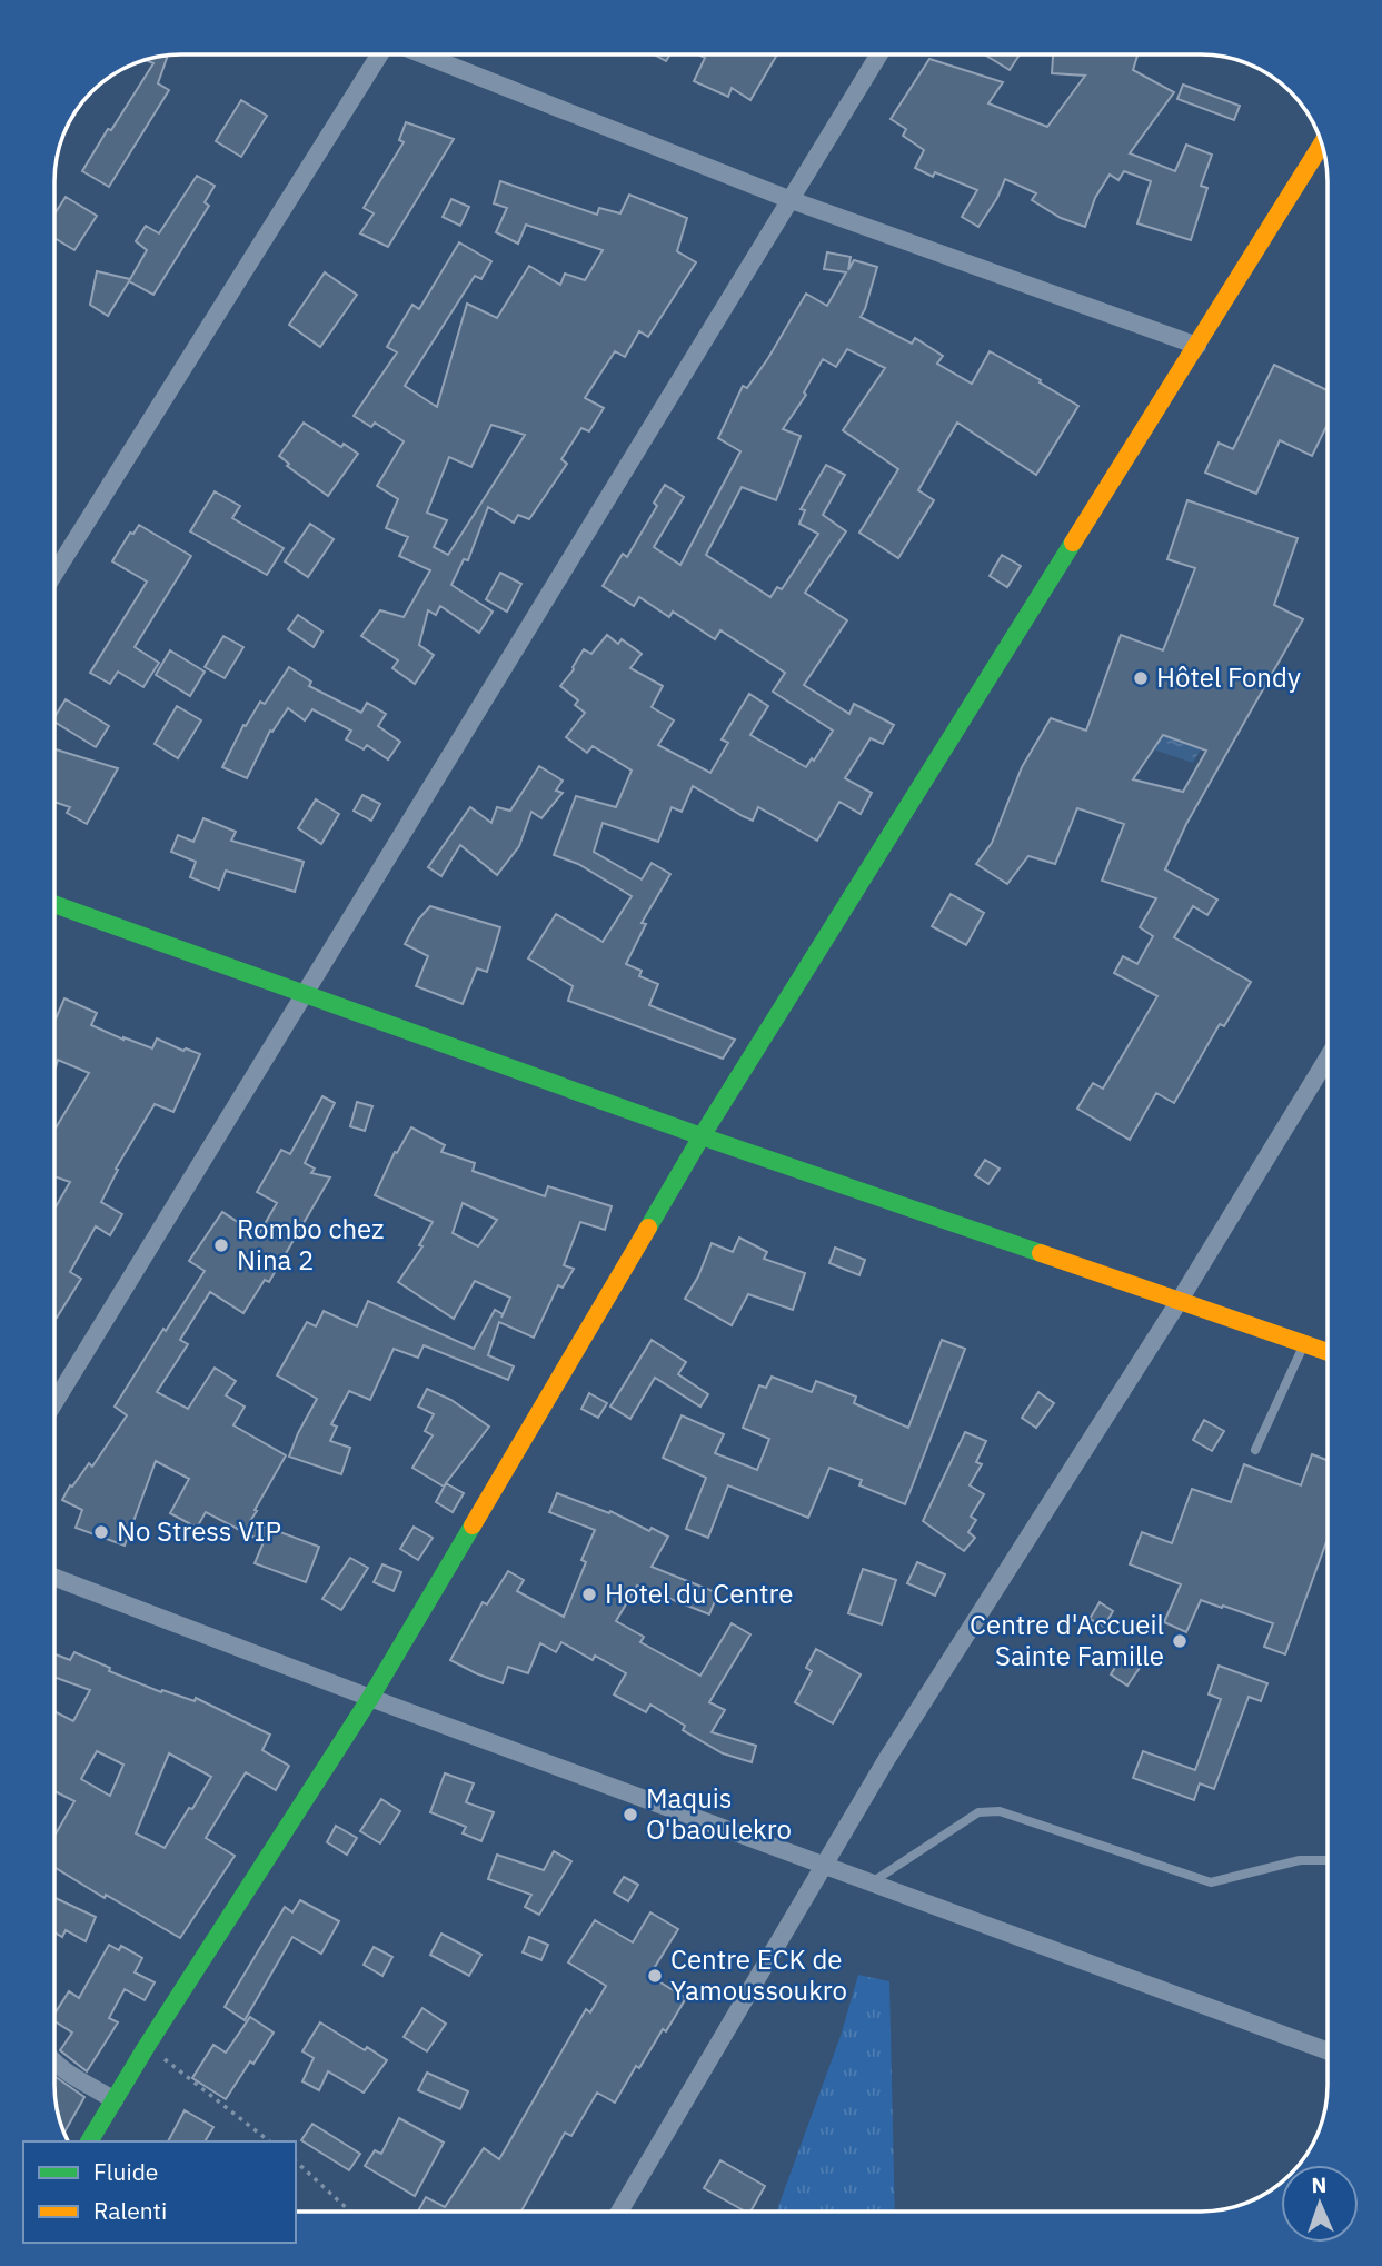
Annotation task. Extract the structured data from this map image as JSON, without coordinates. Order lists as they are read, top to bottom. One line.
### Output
{"places":["Hôtel Fondy","Rombo chez Nina 2","No Stress VIP","Hotel du Centre","Centre d'Accueil Sainte Famille","Maquis O'baoulekro","Centre ECK de Yamoussoukro"],"legend":["Fluide","Ralenti"],"north":"top"}
